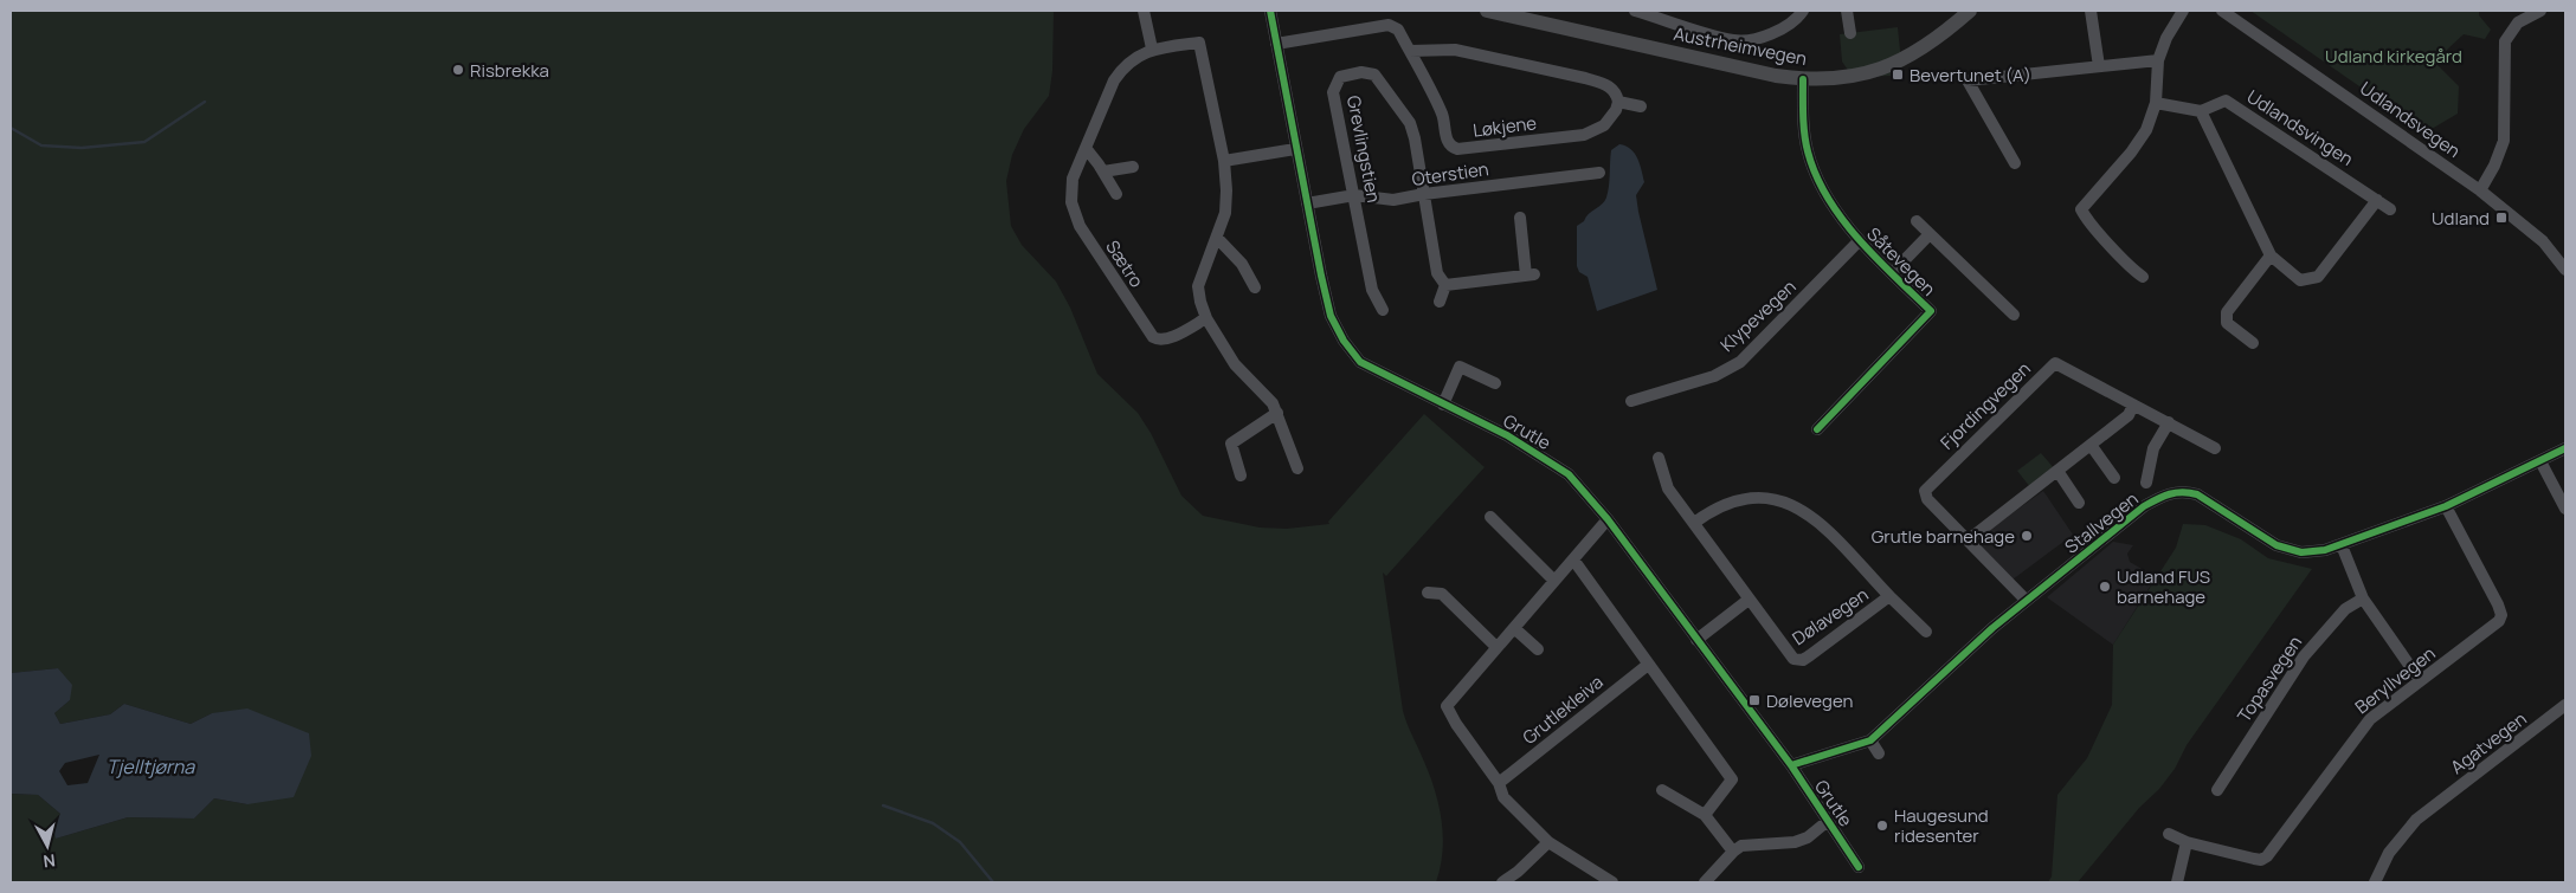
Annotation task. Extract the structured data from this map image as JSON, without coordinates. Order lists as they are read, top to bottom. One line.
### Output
{"streets":{"main road":["Austrheimvegen"],"street":["Udlandsvegen","Løkjene","Udlandsvingen","Grevlingstien","Oterstien","Såtevegen","Sætro","Klypevegen","Fjordingvegen","Grutle","Stallvegen","Dølavegen","Topasvegen","Beryllvegen","Grutlekleiva","Agatvegen"]},"crossings":[["Austrheimvegen","Såtevegen"],["Løkjene","Grutle"],["Grevlingstien","Oterstien"],["Oterstien","Grutle"],["Såtevegen","Klypevegen"],["Fjordingvegen","Stallvegen"],["Grutle","Stallvegen"],["Stallvegen","Beryllvegen"]],"water":["Tjelltjørna"],"parks":["Udland kirkegård"],"places":{"other":["Risbrekka","Grutle barnehage","Udland FUS barnehage","Haugesund ridesenter"],"transit":["Bevertunet (A)","Udland","Dølevegen"]},"north":"bottom"}
